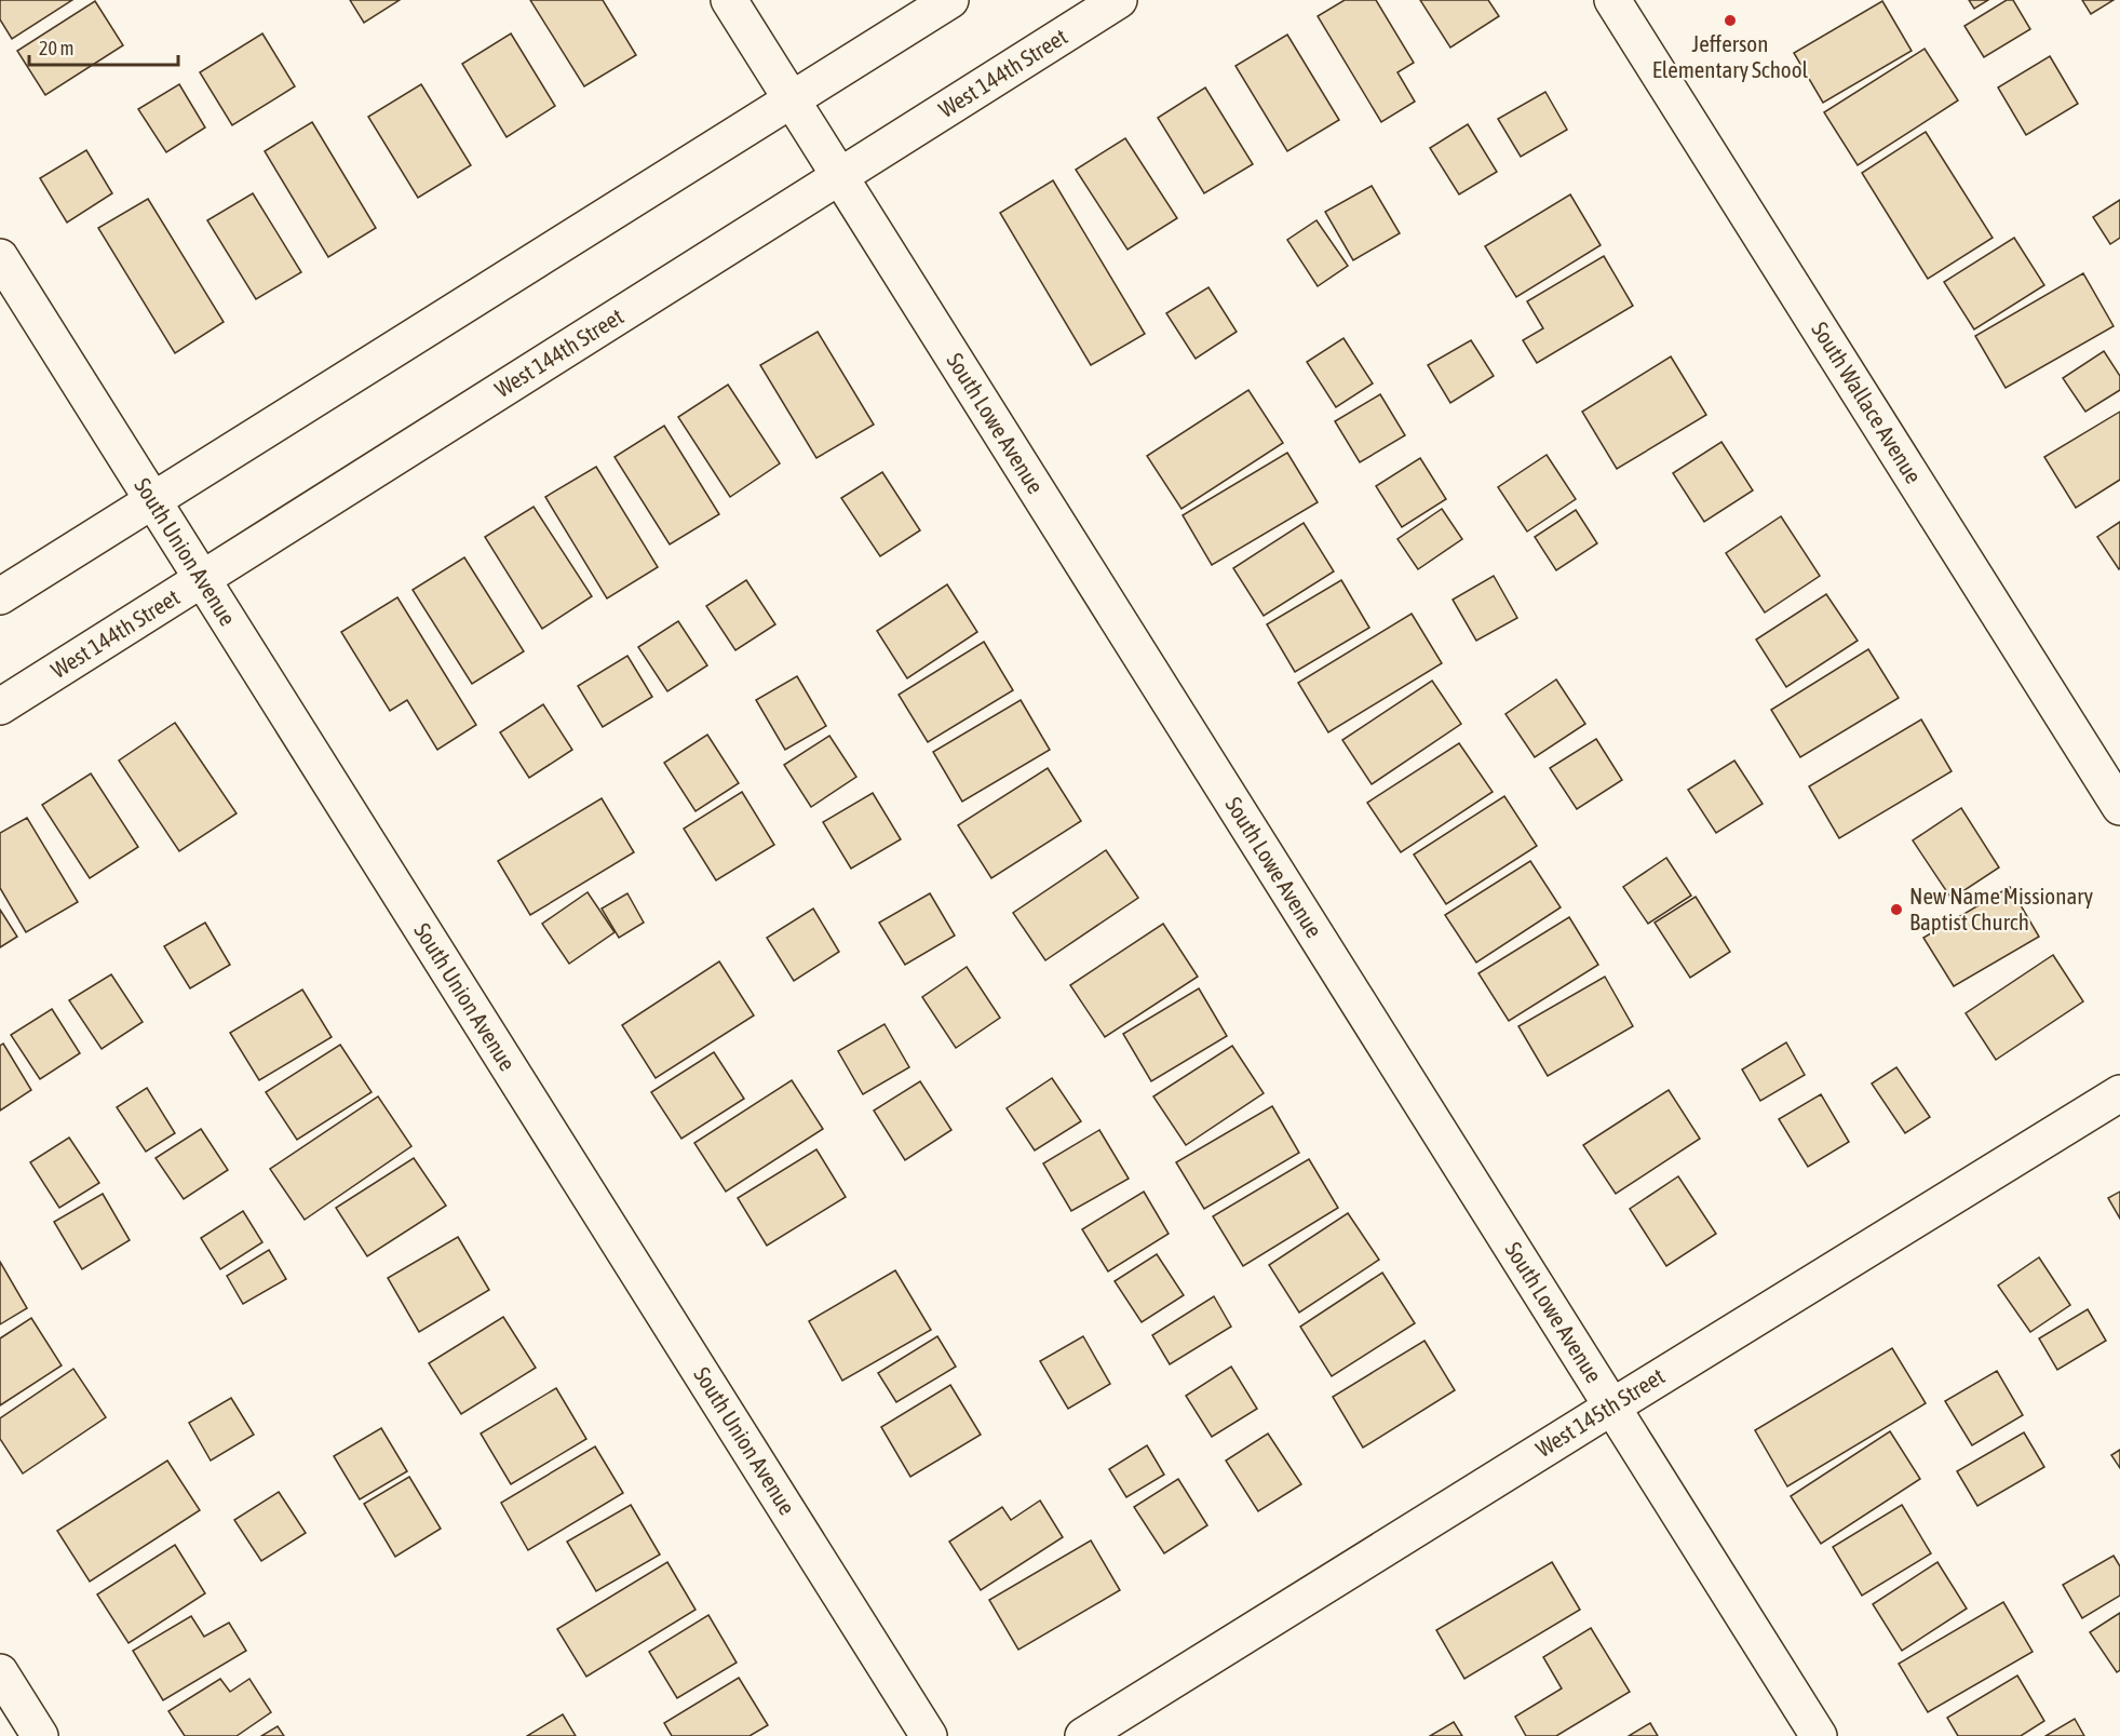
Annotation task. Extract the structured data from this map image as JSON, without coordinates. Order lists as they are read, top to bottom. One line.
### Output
{"streets":{"street":["West 144th Street","South Wallace Avenue","South Lowe Avenue","South Union Avenue","West 145th Street"]},"crossings":[["West 144th Street","South Lowe Avenue"],["West 144th Street","South Union Avenue"],["South Lowe Avenue","West 145th Street"]],"places":["Jefferson Elementary School","New Name Missionary Baptist Church"],"scale_bar":"20 m"}
